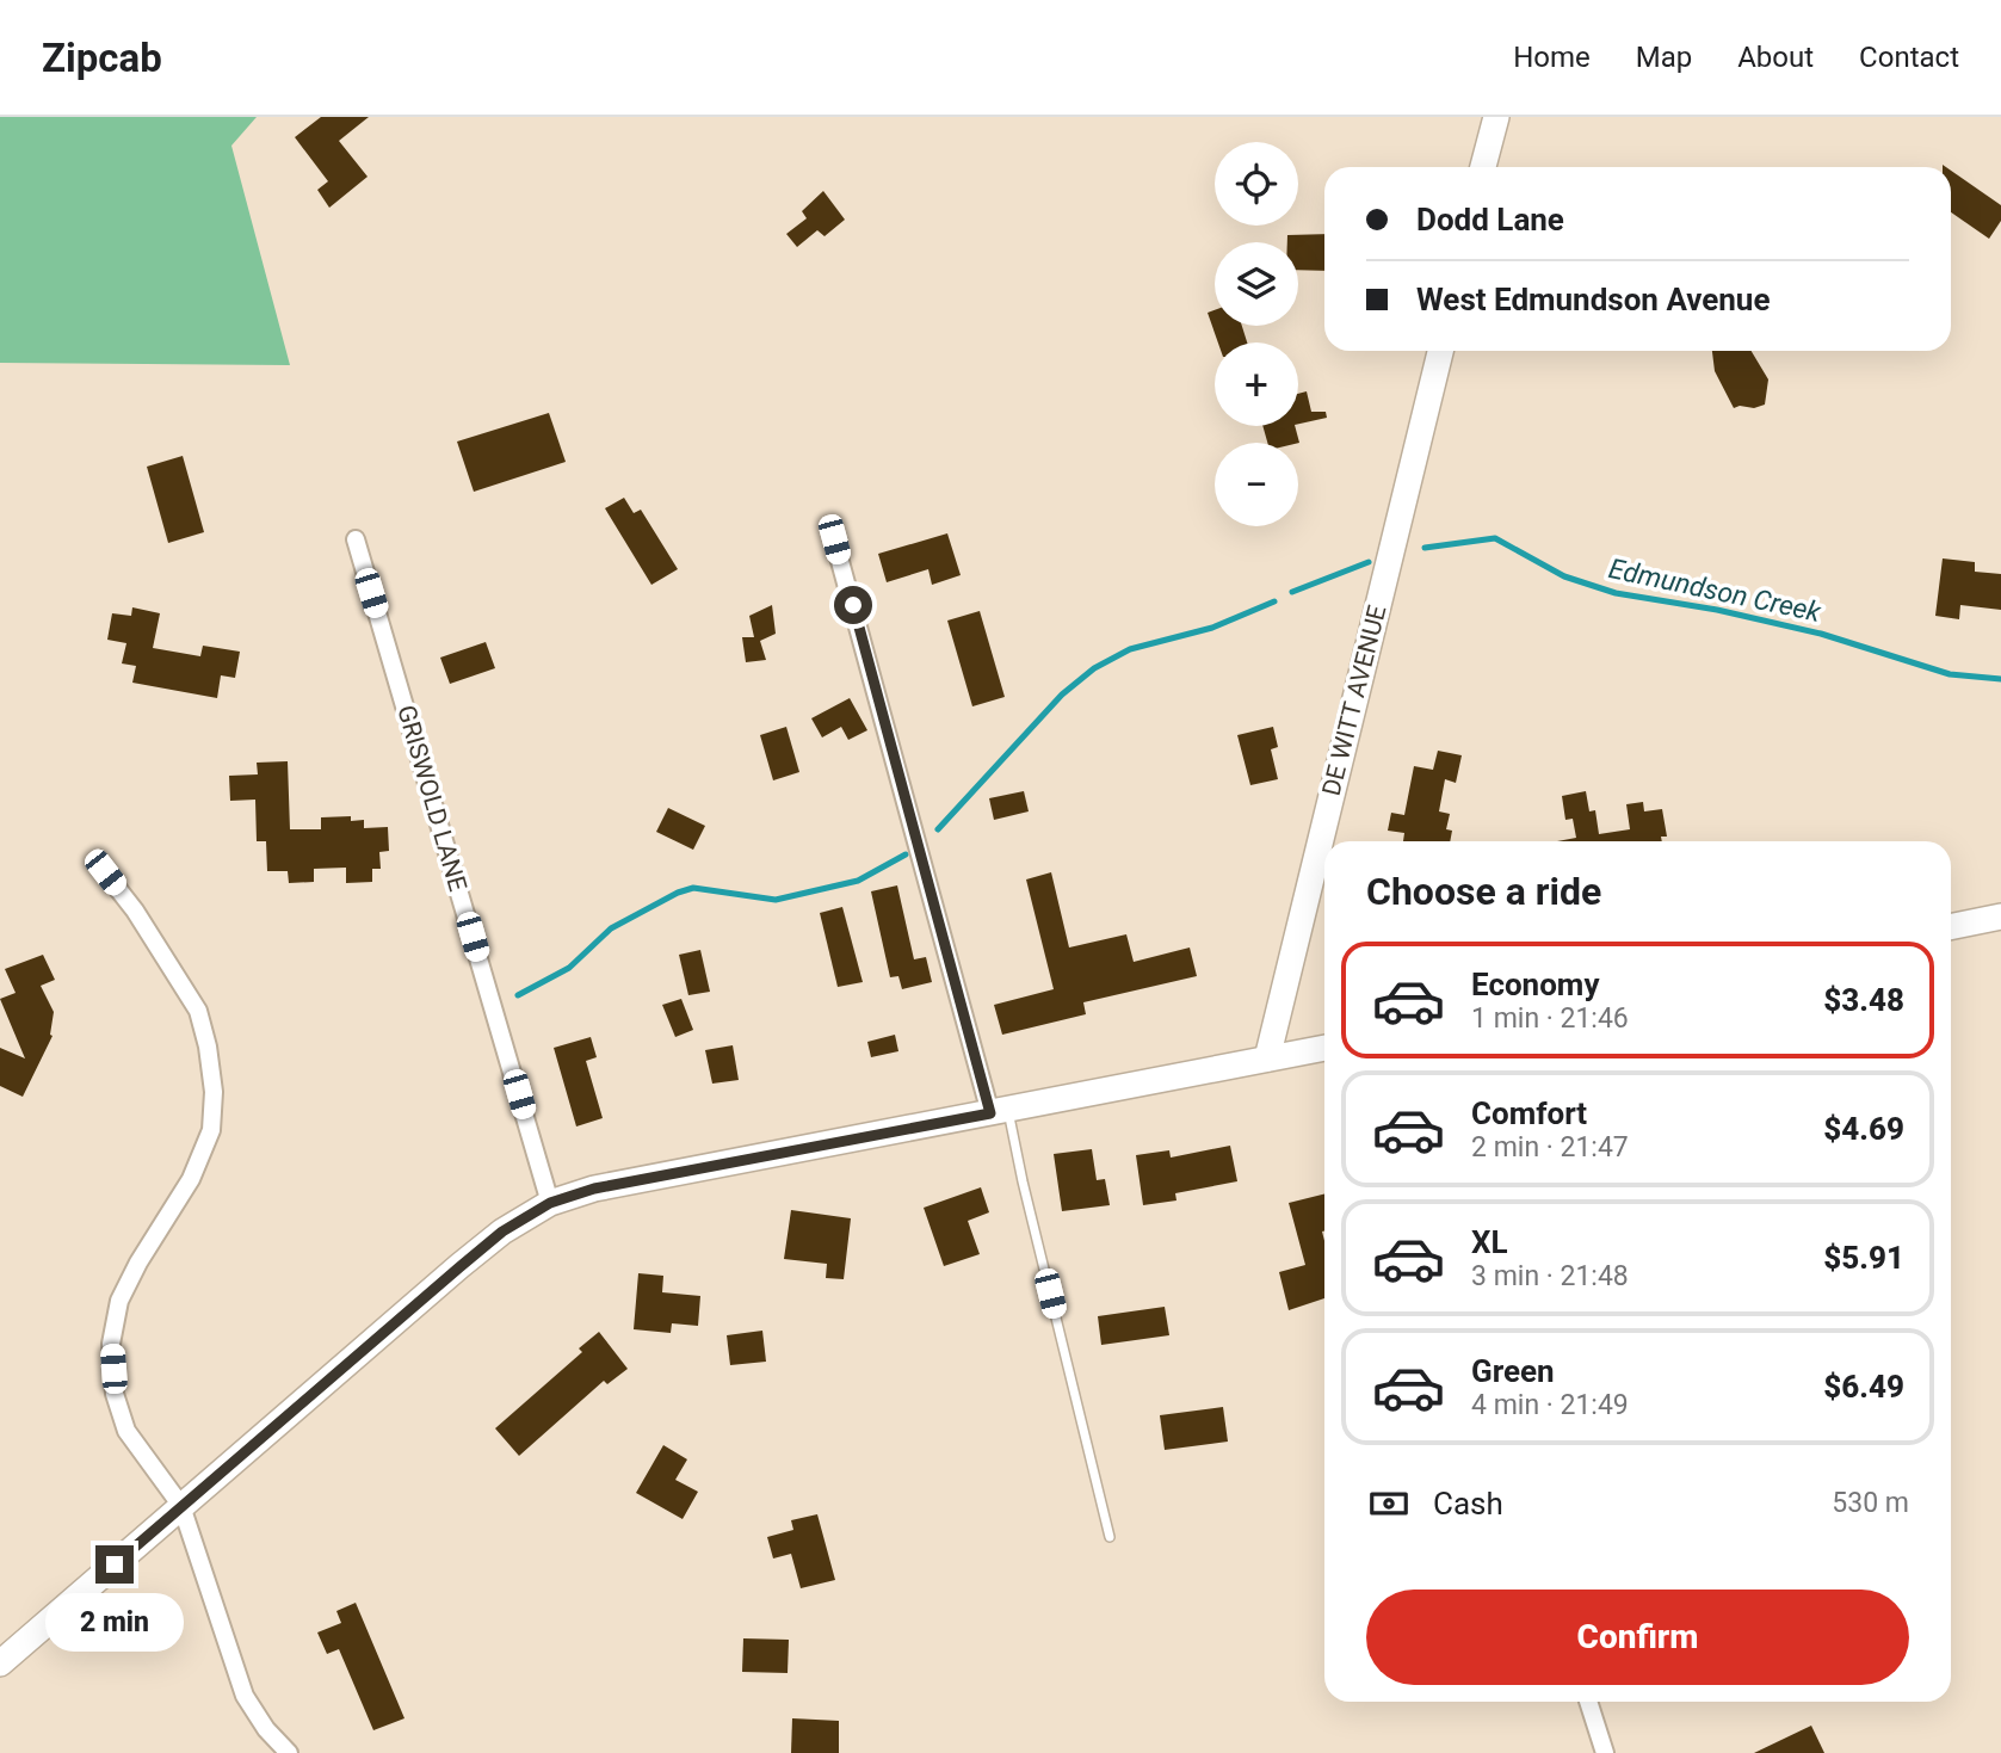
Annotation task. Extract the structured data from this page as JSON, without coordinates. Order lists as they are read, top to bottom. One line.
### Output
{"streets":{"street":["DE WITT AVENUE","GRISWOLD LANE"]},"water":["Edmundson Creek"],"page":{"header":"Zipcab","nav":["Home","Map","About","Contact"],"map_buttons":["+","−"],"banner":["Dodd Lane","West Edmundson Avenue"],"heading":"Choose a ride","list":[{"name":"Economy","note":"1 min · 21:46","value":"$3.48"},{"name":"Comfort","note":"2 min · 21:47","value":"$4.69"},{"name":"XL","note":"3 min · 21:48","value":"$5.91"},{"name":"Green","note":"4 min · 21:49","value":"$6.49"}],"pay":["Cash","530 m"],"buttons":"Confirm","bubble":"2 min"}}
